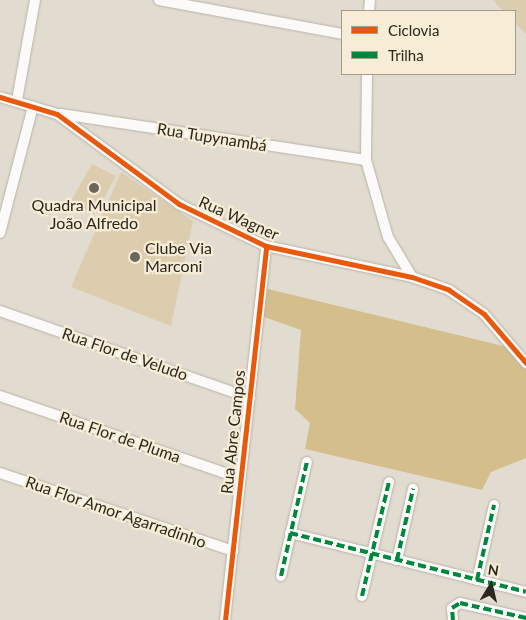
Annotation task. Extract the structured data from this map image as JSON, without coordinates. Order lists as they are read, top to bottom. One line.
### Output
{"streets":{"street":["Rua Tupynambá","Rua Wagner","Rua Flor de Veludo","Rua Abre Campos","Rua Flor de Pluma","Rua Flor Amor Agarradinho"]},"crossings":[["Rua Tupynambá","Rua Wagner"],["Rua Wagner","Rua Abre Campos"],["Rua Flor de Veludo","Rua Abre Campos"],["Rua Abre Campos","Rua Flor de Pluma"],["Rua Abre Campos","Rua Flor Amor Agarradinho"]],"places":["Quadra Municipal João Alfredo","Clube Via Marconi"],"legend":["Ciclovia","Trilha"],"north":"top"}
